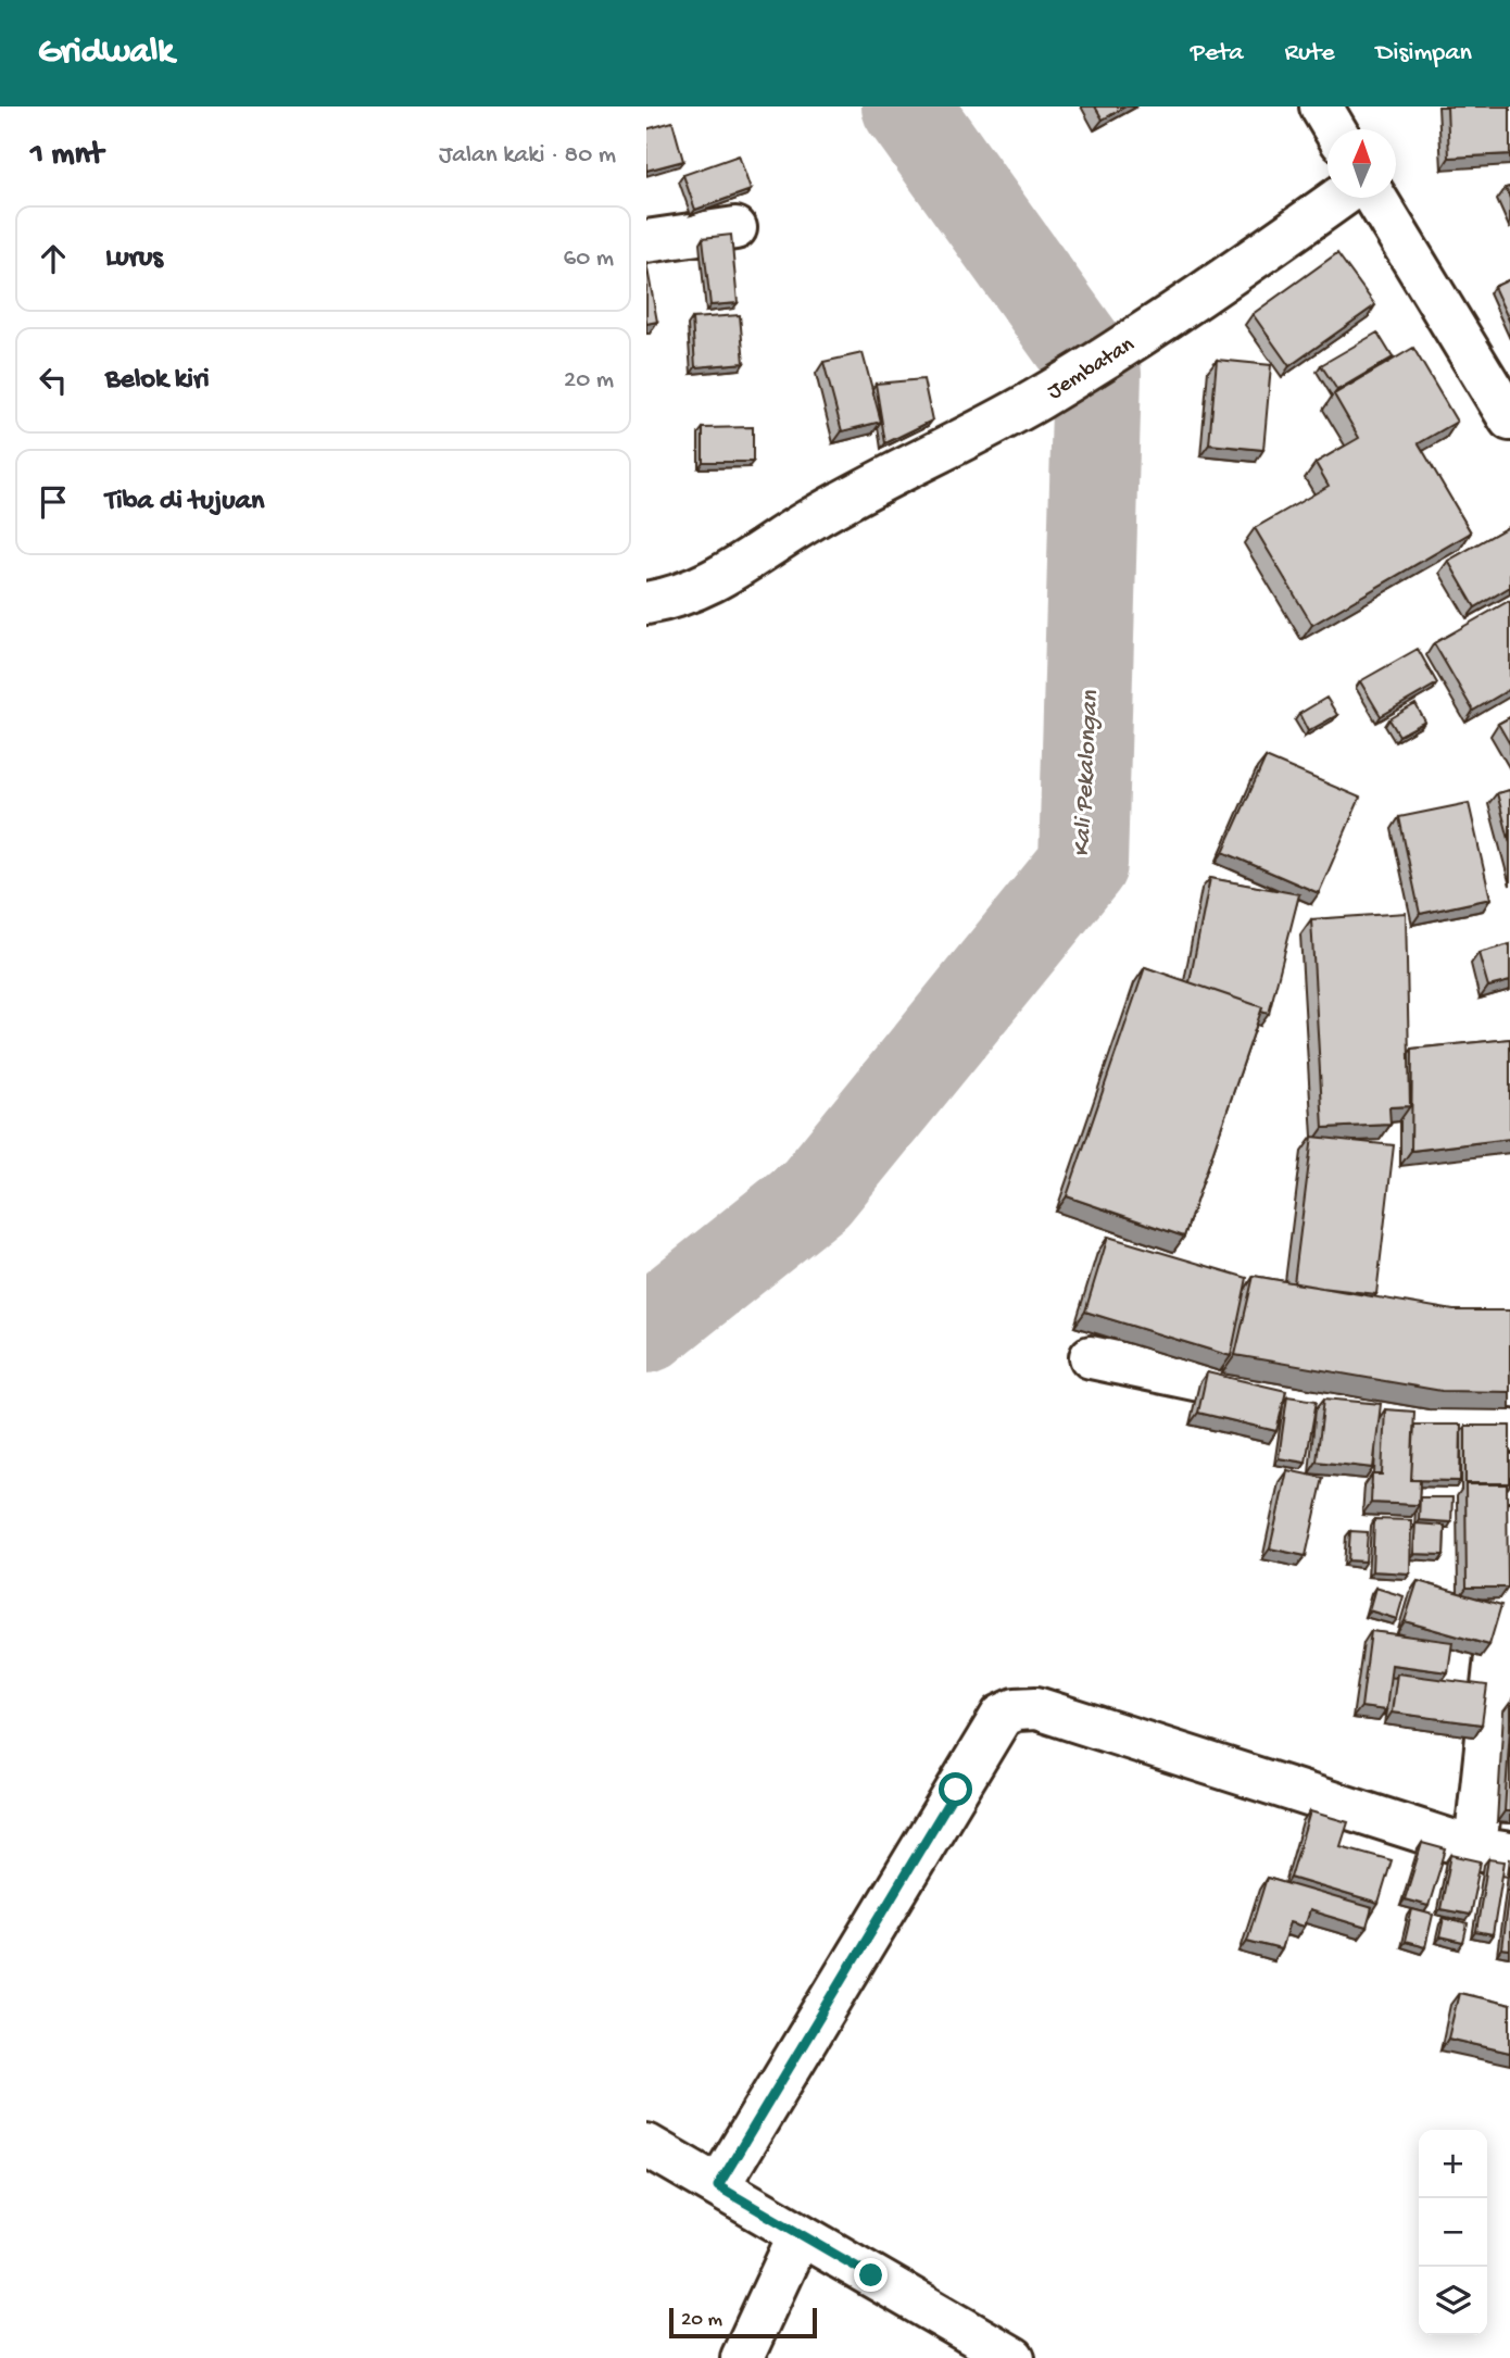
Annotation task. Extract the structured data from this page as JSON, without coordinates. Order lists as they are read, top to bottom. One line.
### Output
{"streets":{"street":["Jembatan"]},"water":["Kali Pekalongan"],"scale_bar":"20 m","north":"top","page":{"header":"Gridwalk","nav":["Peta","Rute","Disimpan"],"heading":["1 mnt","Jalan kaki · 80 m"],"list":[["Lurus","60 m"],["Belok kiri","20 m"],"Tiba di tujuan"],"map_buttons":["+","−"],"scale":"20 m"}}
